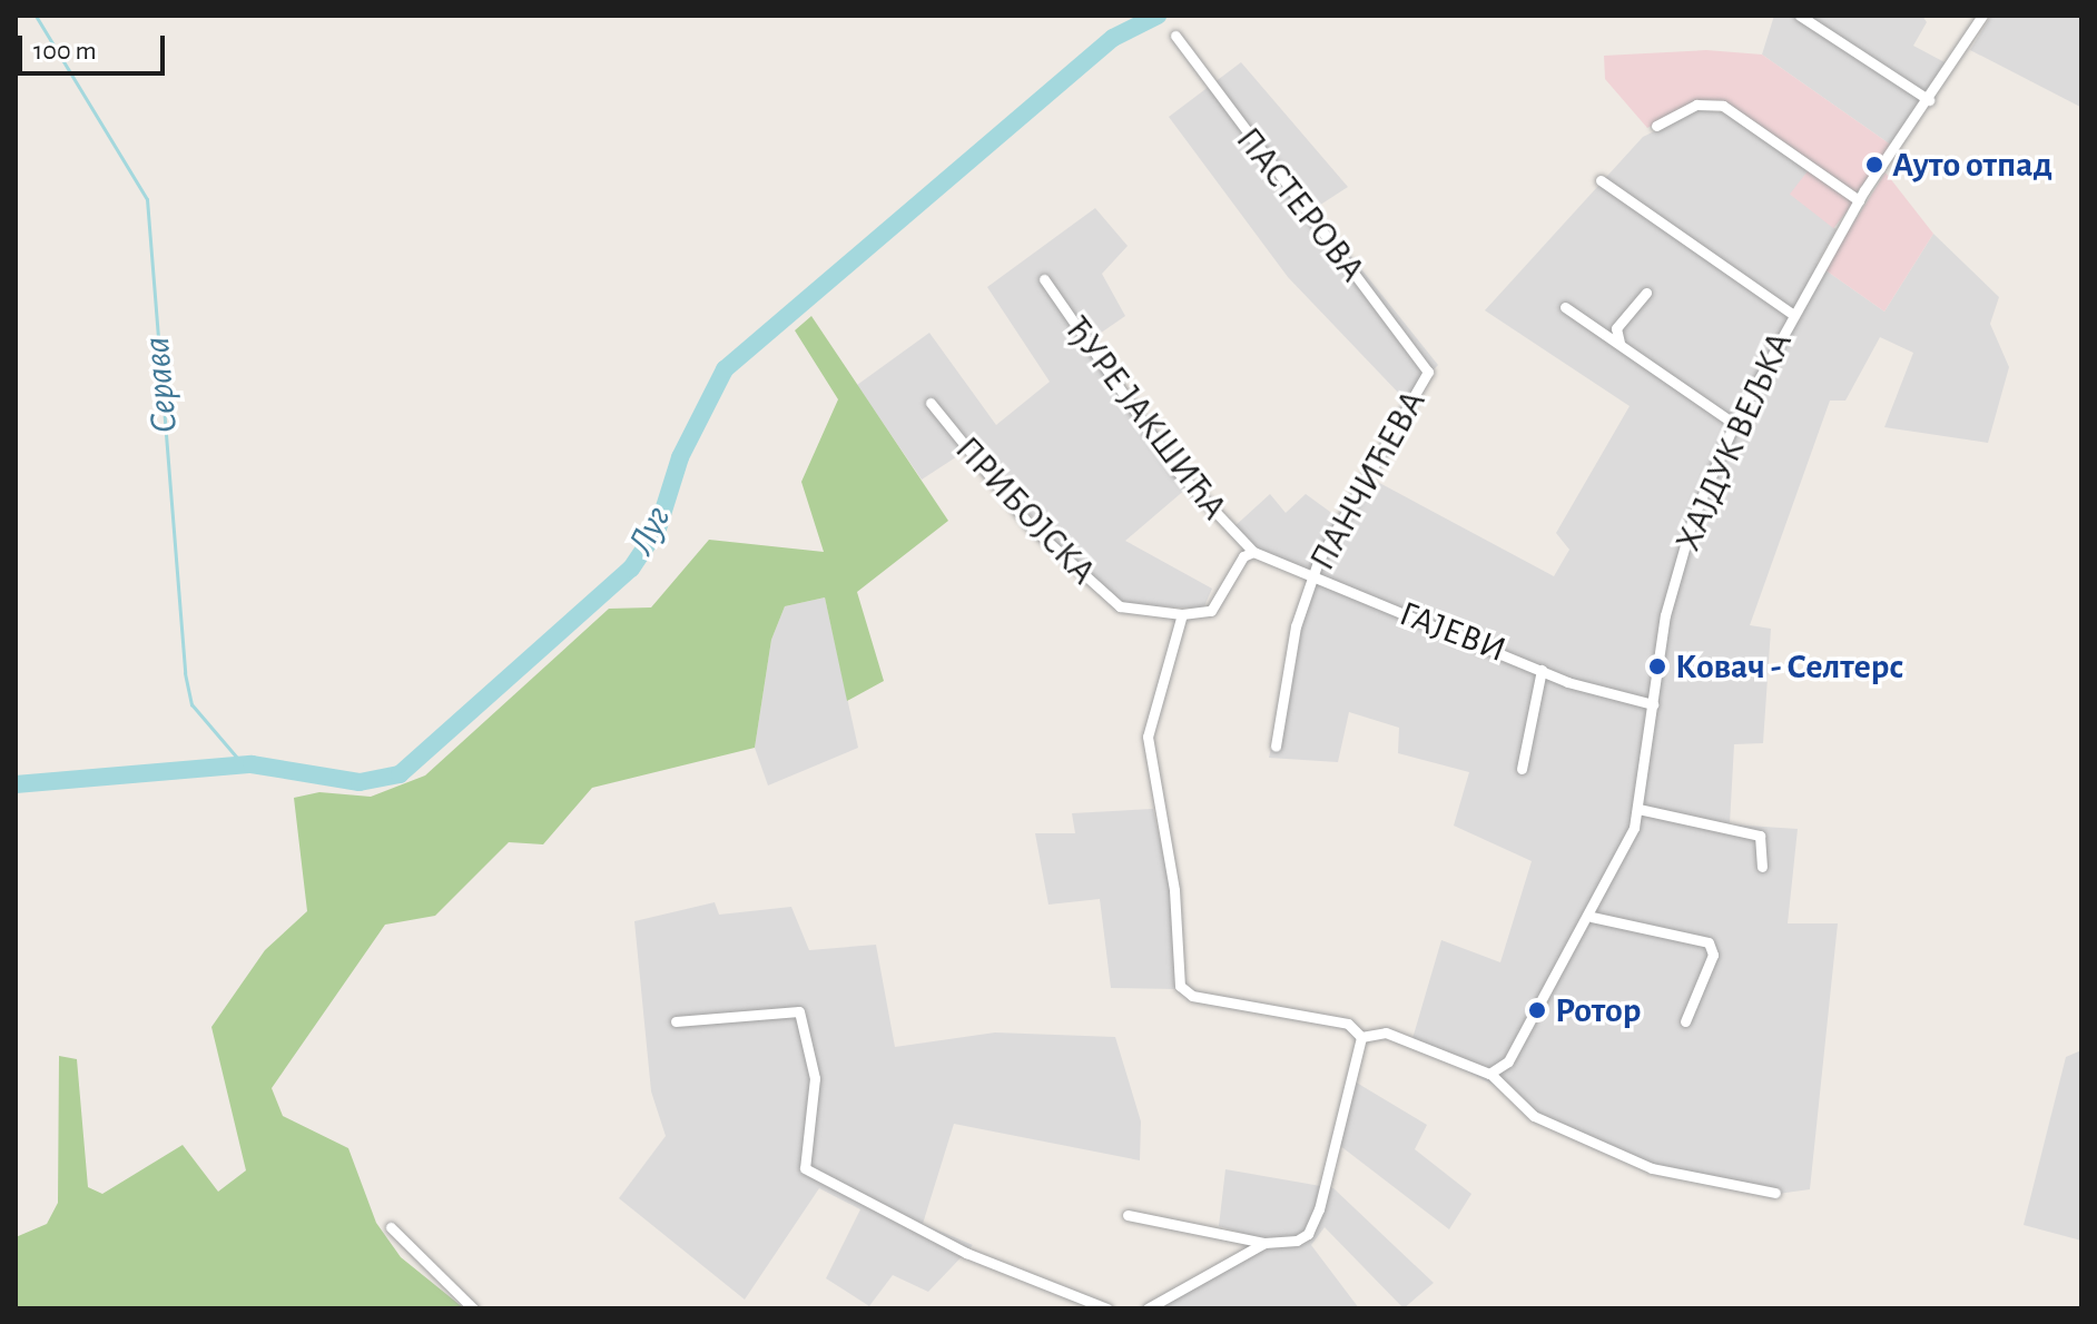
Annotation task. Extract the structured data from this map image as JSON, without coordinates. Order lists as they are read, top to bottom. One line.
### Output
{"streets":{"street":["ПАСТЕРОВА","ЂУРЕ ЈАКШИЋА","ХАЈДУК ВЕЉКА","ПАНЧИЋЕВА","ПРИБОЈСКА","ГАЈЕВИ"]},"crossings":[["ПАСТЕРОВА","ПАНЧИЋЕВА"],["ЂУРЕ ЈАКШИЋА","ПРИБОЈСКА"],["ЂУРЕ ЈАКШИЋА","ГАЈЕВИ"],["ХАЈДУК ВЕЉКА","ГАЈЕВИ"],["ПАНЧИЋЕВА","ГАЈЕВИ"],["ПРИБОЈСКА","ГАЈЕВИ"]],"water":["Серава","Луг"],"places":["Ауто отпад","Ковач - Селтерс","Ротор"],"scale_bar":"100 m"}
